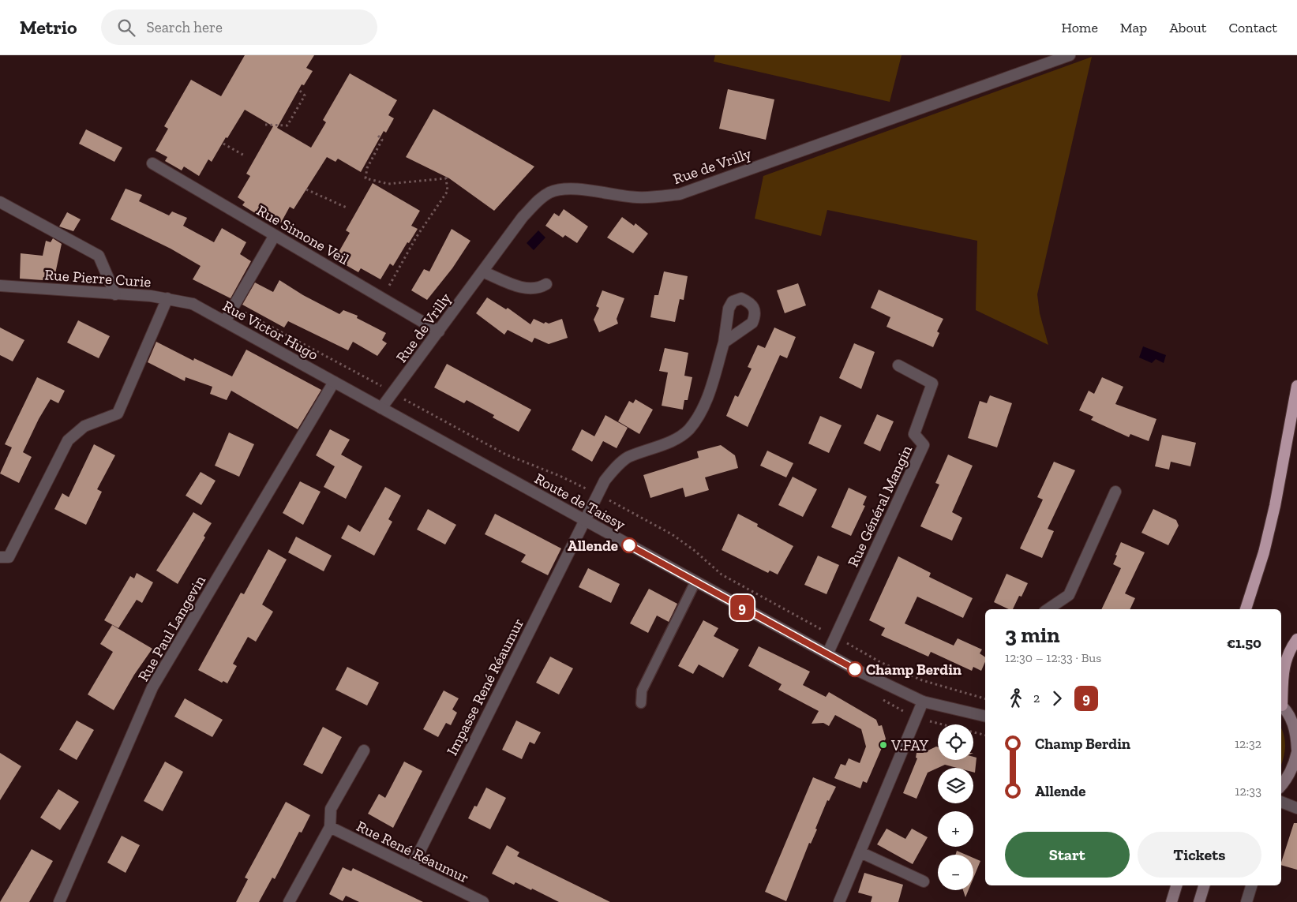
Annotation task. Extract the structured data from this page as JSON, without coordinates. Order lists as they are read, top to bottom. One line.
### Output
{"streets":{"street":["Rue de Vrilly","Rue Simone Veil","Rue Pierre Curie","Rue Victor Hugo","Route de Taissy","Rue Général Mangin","Rue Paul Langevin","Impasse René Réaumur","Rue René Réaumur"]},"crossings":[["Rue de Vrilly","Rue Simone Veil"],["Rue de Vrilly","Route de Taissy"],["Rue Pierre Curie","Rue Victor Hugo"],["Rue Victor Hugo","Route de Taissy"],["Rue Victor Hugo","Rue Paul Langevin"],["Route de Taissy","Rue Général Mangin"],["Route de Taissy","Rue Paul Langevin"],["Route de Taissy","Impasse René Réaumur"],["Impasse René Réaumur","Rue René Réaumur"]],"places":["Allende","Champ Berdin","V.FAY"],"lines":["bus line 9"],"page":{"header":"Metrio","search":"Search here","nav":["Home","Map","About","Contact"],"on_map":"9","heading":["3 min","12:30 – 12:33 · Bus","€1.50"],"legs":["2","9"],"list":[{"name":"Champ Berdin","value":"12:32"},{"name":"Allende","value":"12:33"}],"map_buttons":["+","−"],"buttons":["Start","Tickets"]}}
